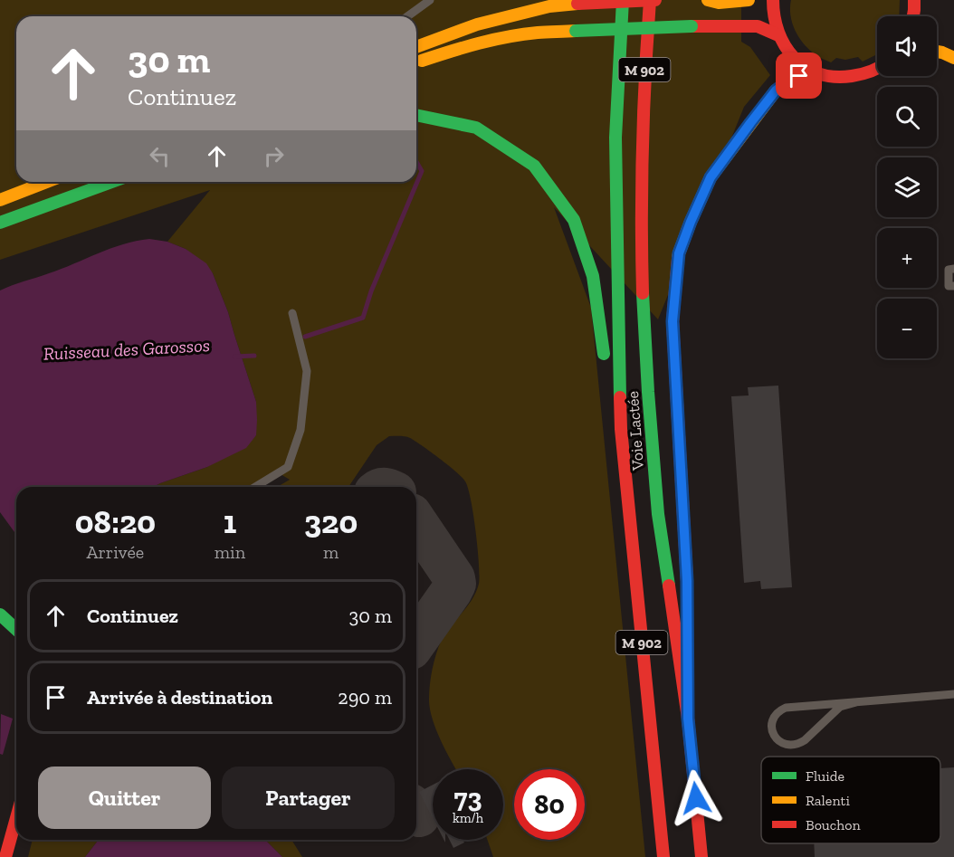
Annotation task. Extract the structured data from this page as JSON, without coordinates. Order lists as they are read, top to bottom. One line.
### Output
{"streets":{"main road":["M 902","Voie Lactée"]},"water":["Ruisseau des Garossos"],"legend":["Fluide","Ralenti","Bouchon"],"page":{"map_buttons":["+","−"],"turn":["30 m","Continuez"],"eta":["08:20","Arrivée","1","min","320","m"],"list":[{"name":"Continuez","value":"30 m"},{"name":"Arrivée à destination","value":"290 m"}],"buttons":["Quitter","Partager"],"speed":"73 km/h","limit":"80"}}
